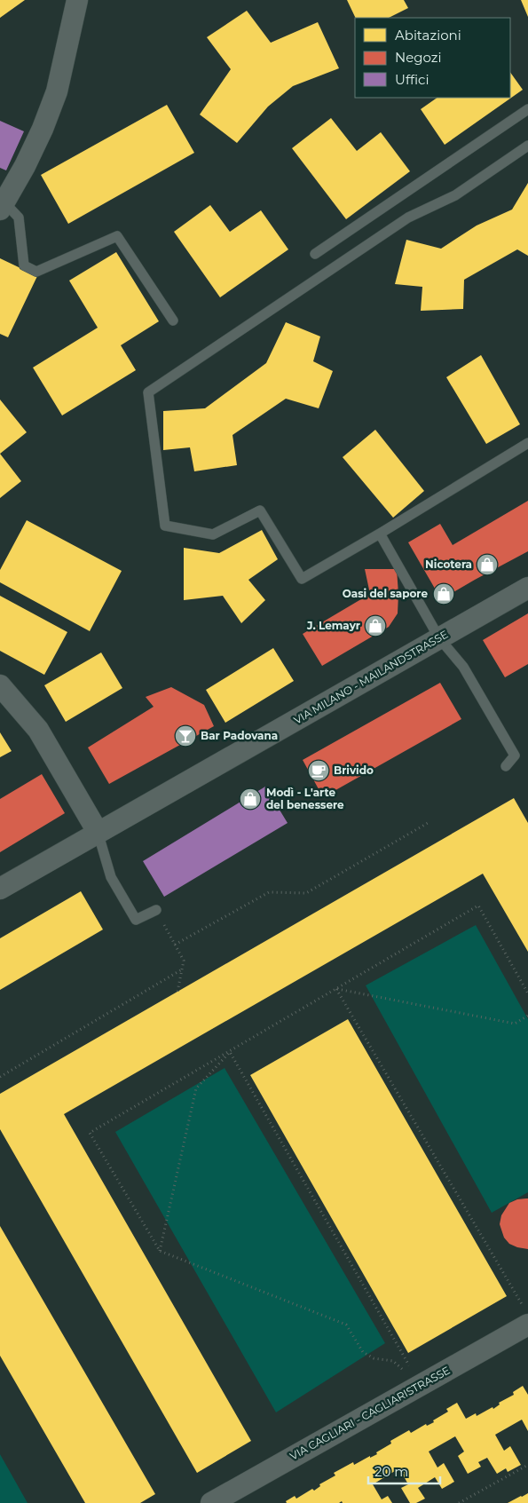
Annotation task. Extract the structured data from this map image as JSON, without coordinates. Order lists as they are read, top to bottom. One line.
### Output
{"streets":{"street":["VIA MILANO - MAILANDSTRASSE","VIA CAGLIARI - CAGLIARISTRASSE"]},"places":{"shop":["Nicotera","Oasi del sapore","J. Lemayr","Modì - L'arte del benessere"],"bar":["Bar Padovana"],"cafe":["Brivido"]},"legend":["Abitazioni","Negozi","Uffici"],"scale_bar":"20 m"}
